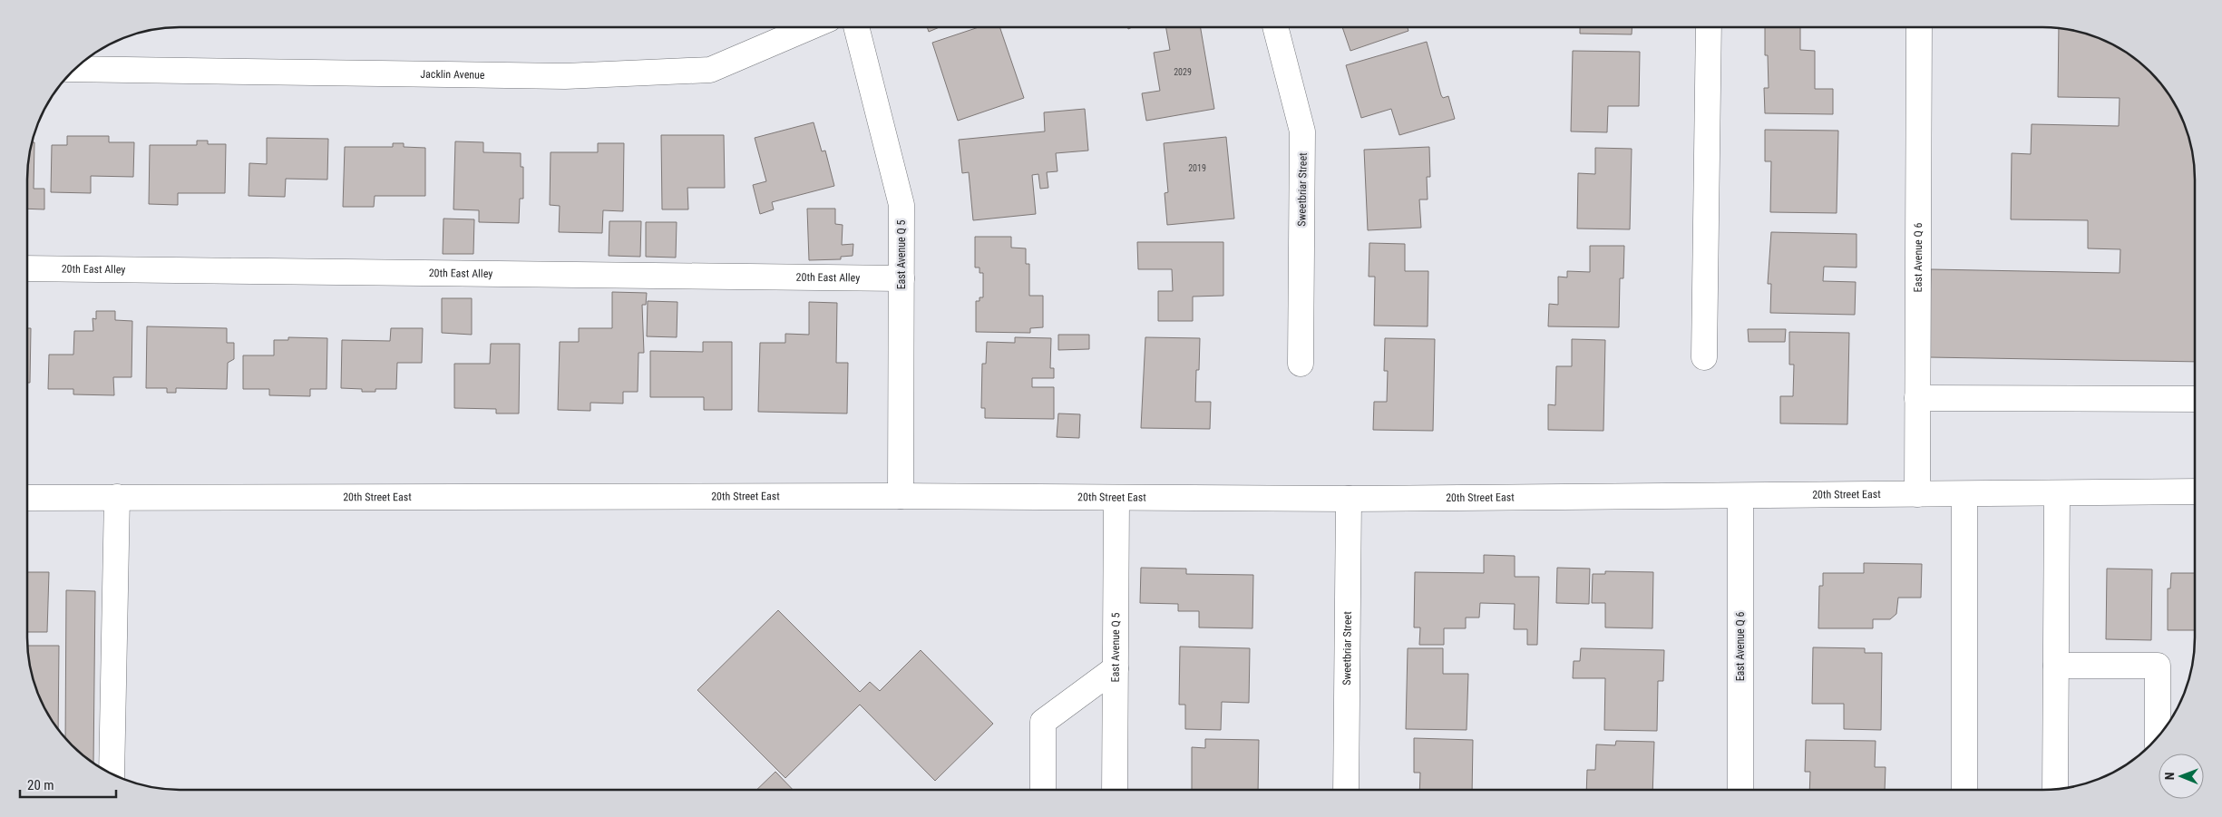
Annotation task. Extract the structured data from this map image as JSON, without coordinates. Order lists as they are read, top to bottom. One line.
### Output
{"streets":{"street":["Jacklin Avenue","Sweetbriar Street","East Avenue Q 5","East Avenue Q 6","20th East Alley","20th Street East"]},"crossings":[["Sweetbriar Street","20th Street East"],["East Avenue Q 5","20th East Alley"],["East Avenue Q 5","20th Street East"],["East Avenue Q 6","20th Street East"]],"house_numbers":["2029","2019"],"scale_bar":"20 m","north":"left"}
